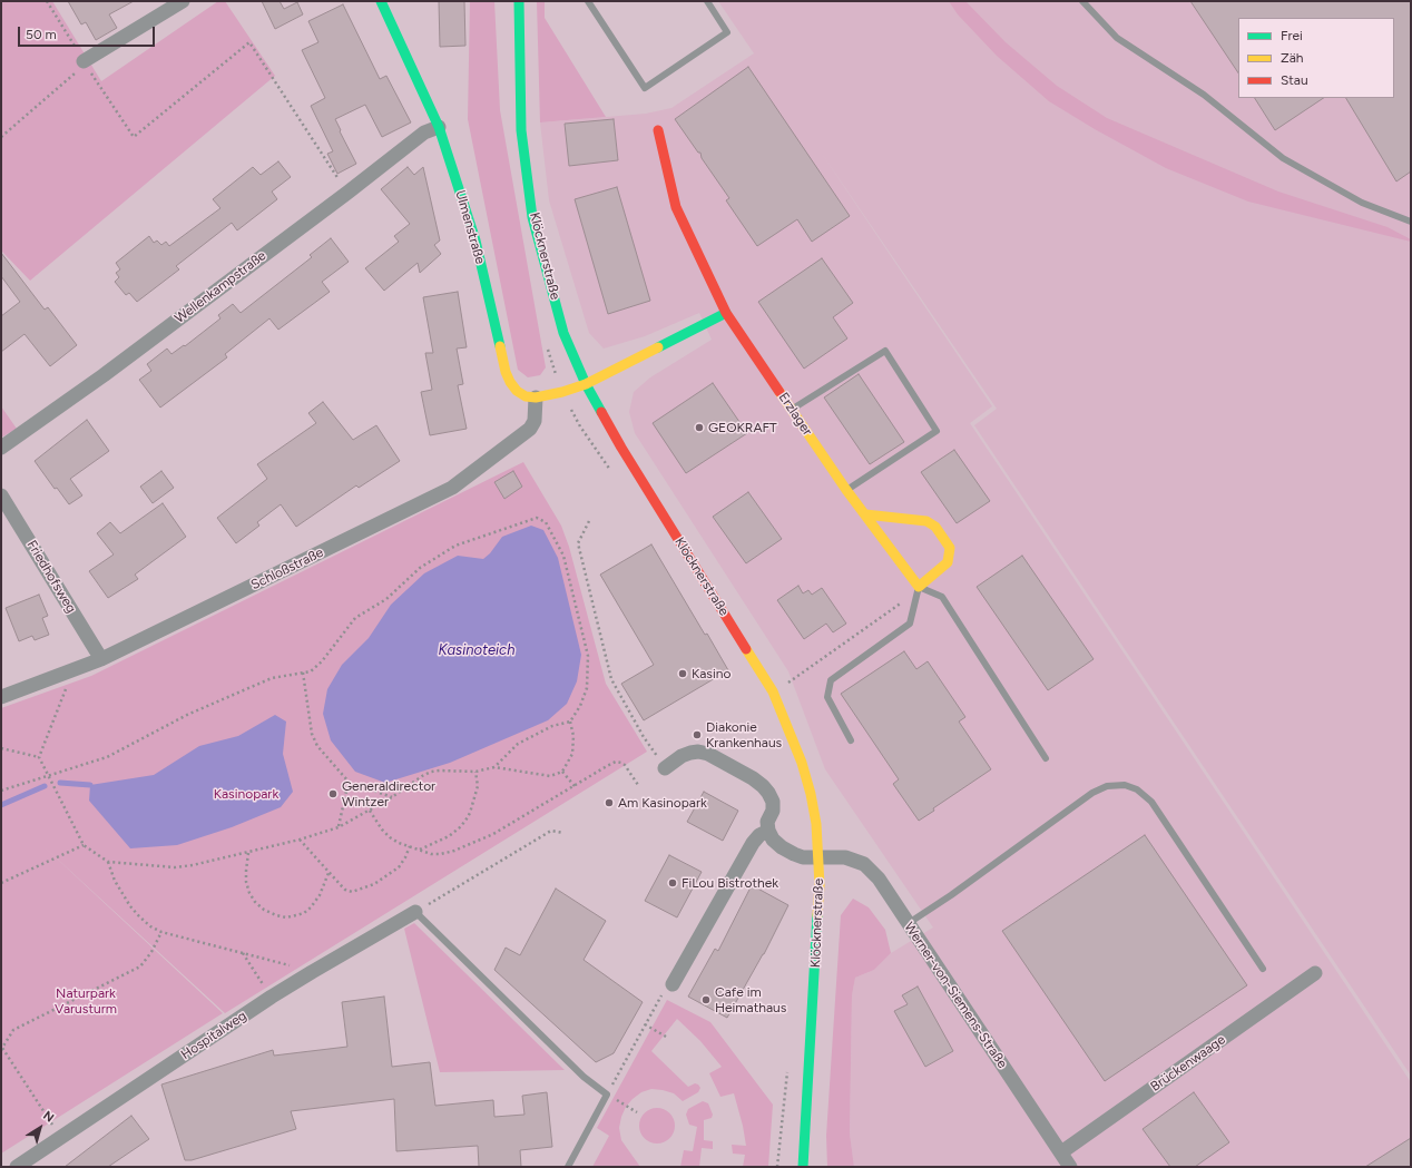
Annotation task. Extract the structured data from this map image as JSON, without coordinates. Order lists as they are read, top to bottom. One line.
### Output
{"streets":{"street":["Ulmenstraße","Klöcknerstraße","Wellenkampstraße","Erzlager","Schloßstraße","Friedhofsweg","Werner-von-Siemens-Straße","Hospitalweg","Brückenwaage"]},"crossings":[["Ulmenstraße","Wellenkampstraße"],["Ulmenstraße","Schloßstraße"],["Klöcknerstraße","Werner-von-Siemens-Straße"],["Schloßstraße","Friedhofsweg"],["Werner-von-Siemens-Straße","Brückenwaage"]],"water":["Kasinoteich"],"parks":["Kasinopark","Naturpark Varusturm"],"places":["GEOKRAFT","Kasino","Diakonie Krankenhaus","Generaldirector Wintzer","Am Kasinopark","FiLou Bistrothek","Cafe im Heimathaus"],"legend":["Frei","Zäh","Stau"],"scale_bar":"50 m","north":"top right"}
